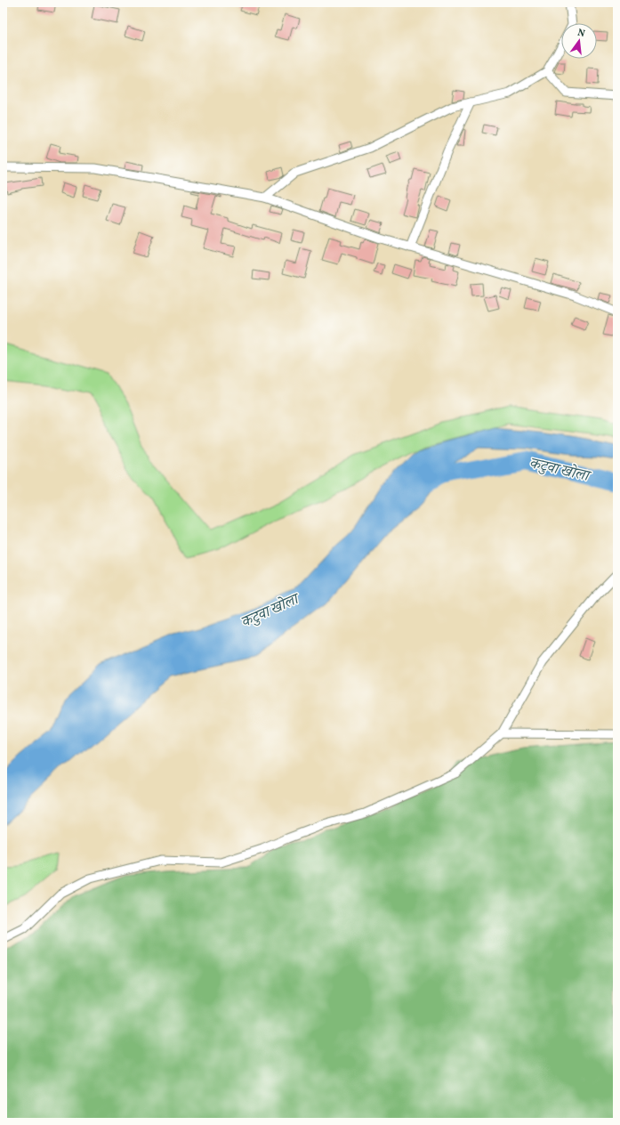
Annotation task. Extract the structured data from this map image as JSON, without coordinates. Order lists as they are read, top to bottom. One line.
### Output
{"water":["कटुवा खोला"],"north":"top"}
